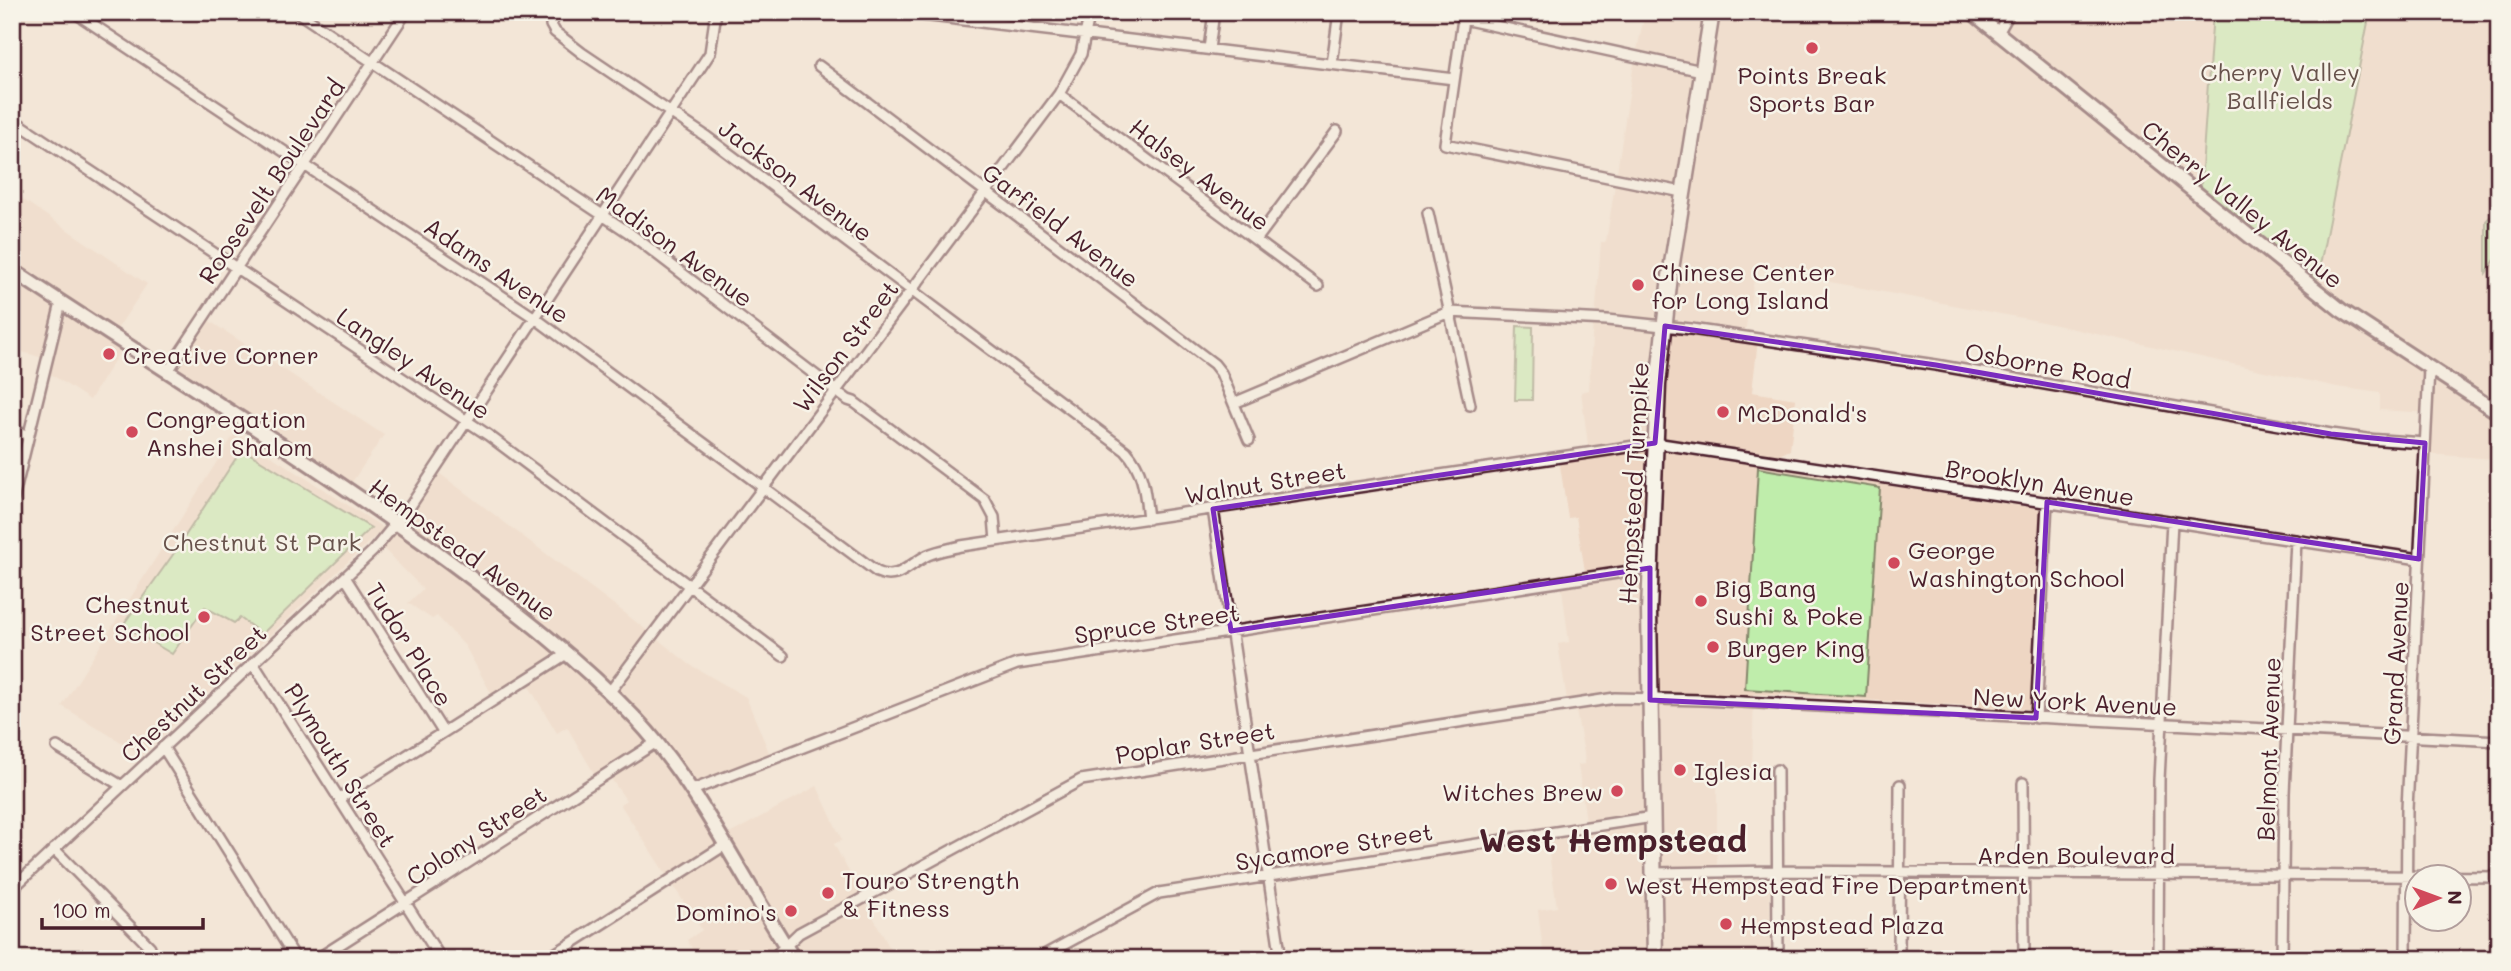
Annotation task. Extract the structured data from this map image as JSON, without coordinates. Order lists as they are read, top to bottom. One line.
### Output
{"streets":{"main road":["Cherry Valley Avenue","Hempstead Turnpike","Hempstead Avenue"],"street":["Halsey Avenue","Jackson Avenue","Roosevelt Boulevard","Garfield Avenue","Madison Avenue","Adams Avenue","Wilson Street","Langley Avenue","Osborne Road","Walnut Street","Brooklyn Avenue","Spruce Street","Tudor Place","Grand Avenue","Chestnut Street","New York Avenue","Poplar Street","Belmont Avenue","Plymouth Street","Colony Street","Sycamore Street","Arden Boulevard"]},"crossings":[["Halsey Avenue","Wilson Street"],["Jackson Avenue","Wilson Street"],["Jackson Avenue","Walnut Street"],["Jackson Avenue","Chestnut Street"],["Roosevelt Boulevard","Madison Avenue"],["Roosevelt Boulevard","Adams Avenue"],["Roosevelt Boulevard","Langley Avenue"],["Roosevelt Boulevard","Hempstead Avenue"],["Cherry Valley Avenue","Grand Avenue"],["Garfield Avenue","Wilson Street"],["Madison Avenue","Wilson Street"],["Madison Avenue","Walnut Street"],["Madison Avenue","Chestnut Street"],["Adams Avenue","Wilson Street"],["Adams Avenue","Walnut Street"],["Adams Avenue","Chestnut Street"],["Wilson Street","Langley Avenue"],["Wilson Street","Hempstead Avenue"],["Langley Avenue","Chestnut Street"],["Osborne Road","Hempstead Turnpike"],["Osborne Road","Grand Avenue"],["Walnut Street","Brooklyn Avenue"],["Walnut Street","Hempstead Turnpike"],["Brooklyn Avenue","Hempstead Turnpike"],["Brooklyn Avenue","Grand Avenue"],["Brooklyn Avenue","Belmont Avenue"],["Hempstead Turnpike","Spruce Street"],["Hempstead Turnpike","New York Avenue"],["Hempstead Turnpike","Poplar Street"],["Hempstead Turnpike","Sycamore Street"],["Hempstead Turnpike","Arden Boulevard"],["Hempstead Avenue","Spruce Street"],["Hempstead Avenue","Chestnut Street"],["Hempstead Avenue","Poplar Street"],["Hempstead Avenue","Colony Street"],["Tudor Place","Chestnut Street"],["Grand Avenue","New York Avenue"],["Chestnut Street","Plymouth Street"],["New York Avenue","Poplar Street"],["New York Avenue","Belmont Avenue"],["Belmont Avenue","Arden Boulevard"],["Plymouth Street","Colony Street"]],"districts":["West Hempstead"],"parks":["Cherry Valley Ballfields","Chestnut St Park"],"places":["Points Break Sports Bar","Chinese Center for Long Island","Creative Corner","McDonald's","Congregation Anshei Shalom","George Washington School","Big Bang Sushi & Poke","Chestnut Street School","Burger King","Iglesia","Witches Brew","West Hempstead Fire Department","Touro Strength & Fitness","Domino's","Hempstead Plaza"],"scale_bar":"100 m","north":"right"}
